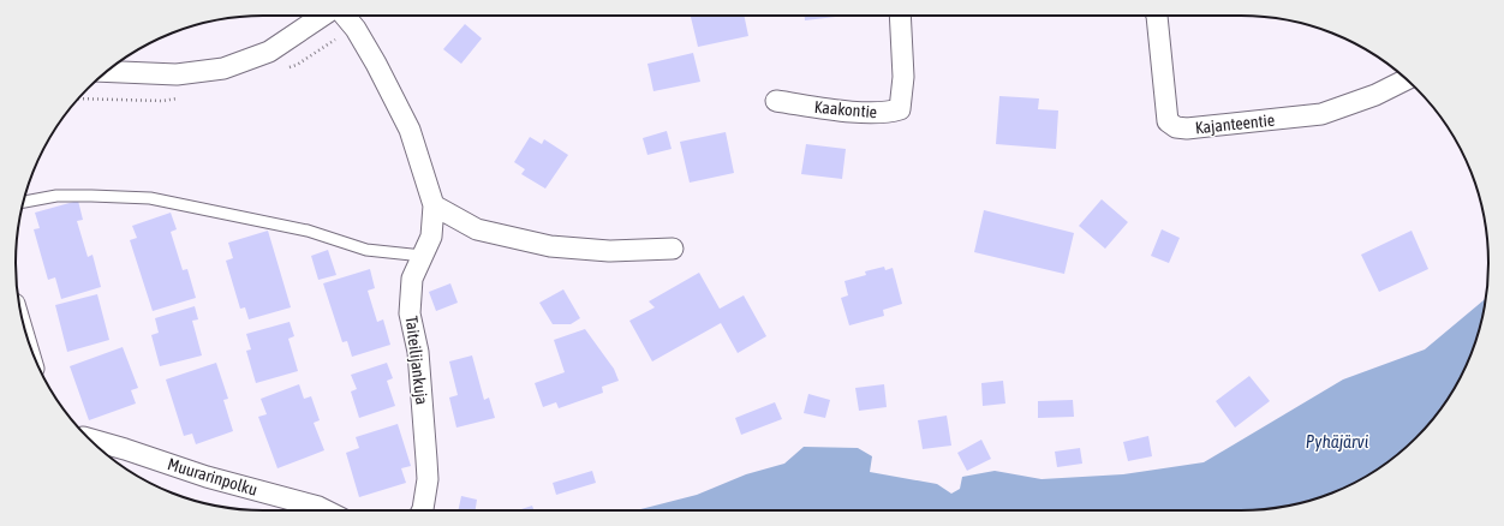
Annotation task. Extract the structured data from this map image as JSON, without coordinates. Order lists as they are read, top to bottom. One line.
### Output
{"streets":{"street":["Kaakontie","Kajanteentie","Taiteilijankuja","Muurarinpolku"]},"water":["Pyhäjärvi"]}
